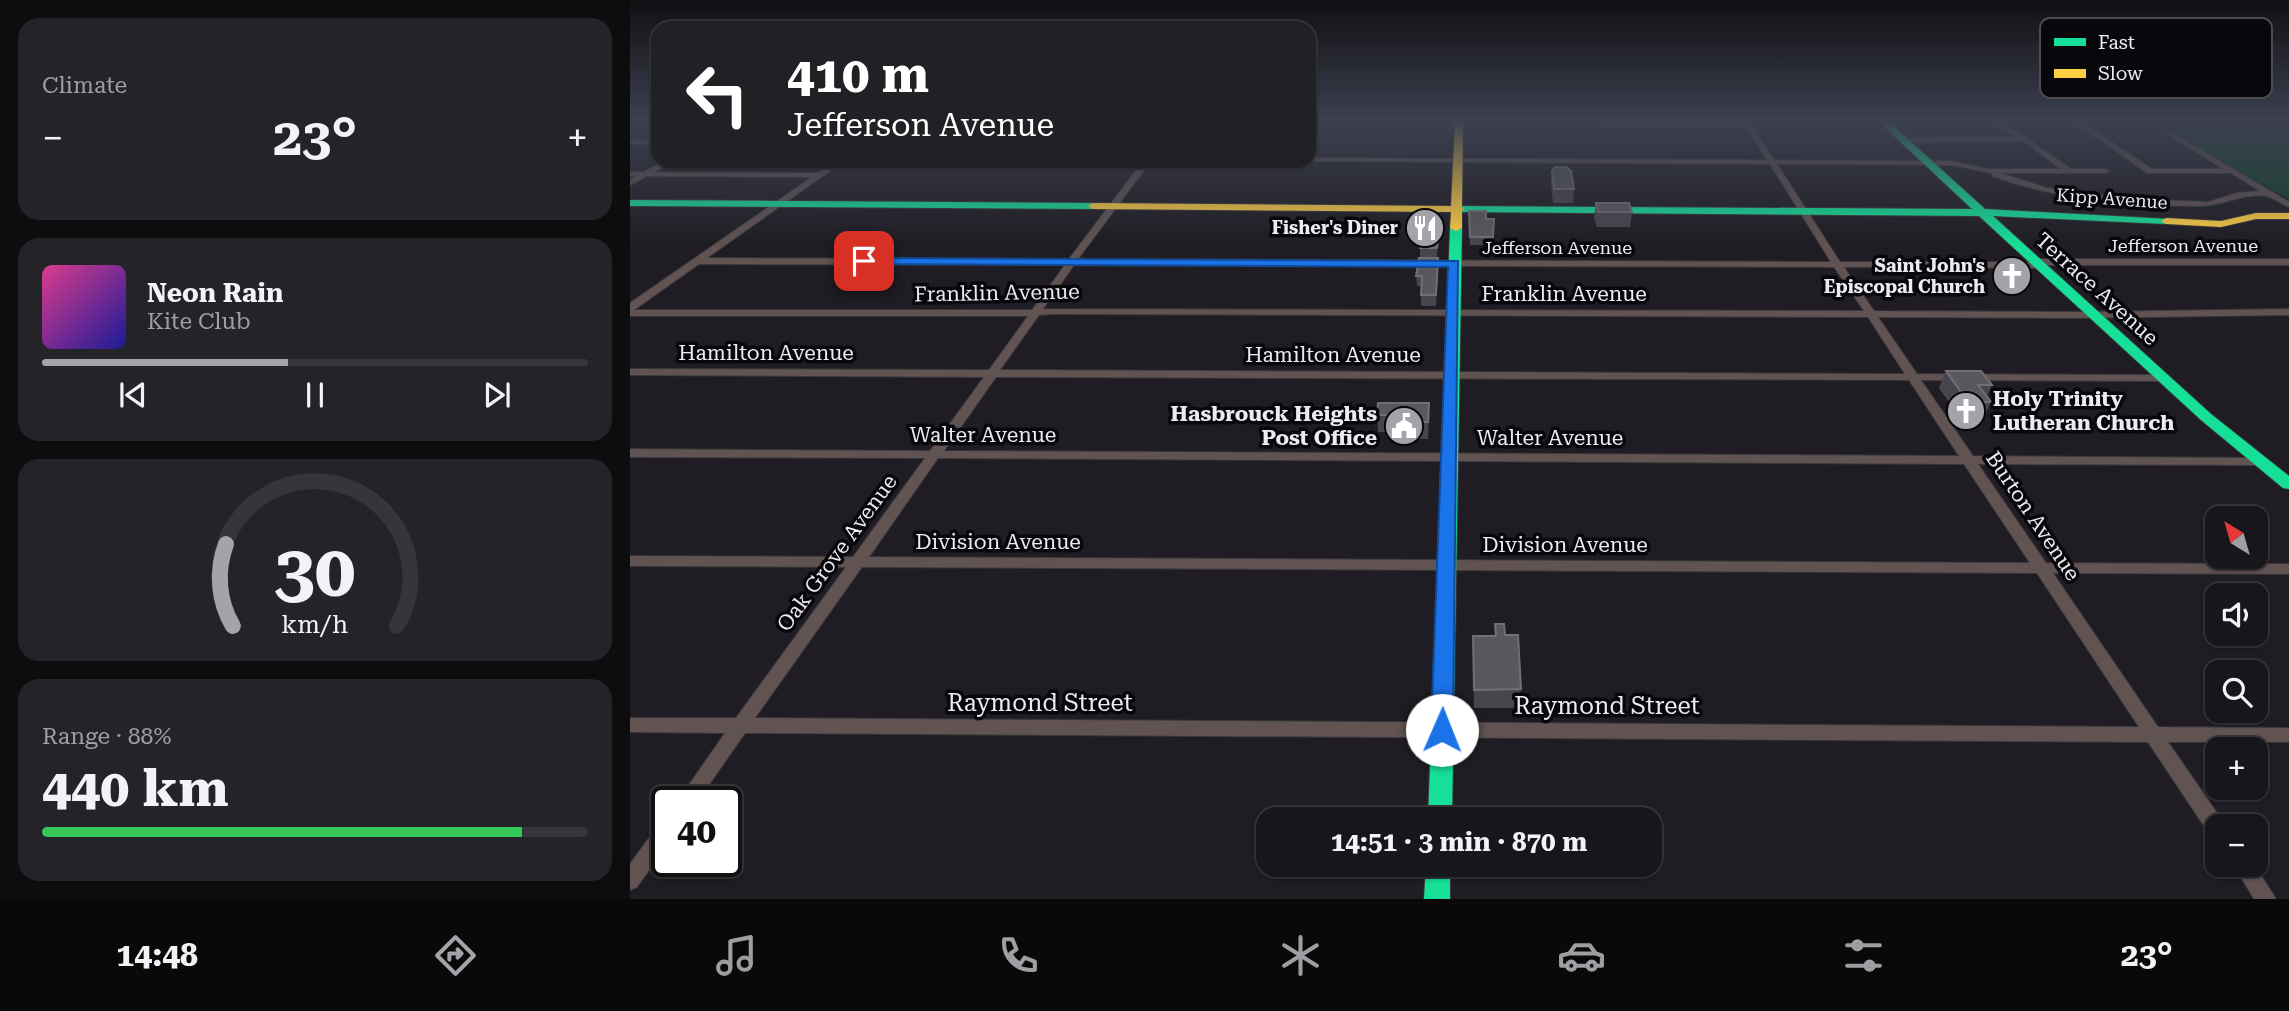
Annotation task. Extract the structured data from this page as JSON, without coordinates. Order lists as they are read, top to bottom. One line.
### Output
{"streets":{"street":["Kipp Avenue","Jefferson Avenue","Terrace Avenue","Franklin Avenue","Hamilton Avenue","Walter Avenue","Burton Avenue","Division Avenue","Oak Grove Avenue","Raymond Street"]},"crossings":[["Kipp Avenue","Terrace Avenue"],["Kipp Avenue","Burton Avenue"],["Kipp Avenue","Oak Grove Avenue"],["Jefferson Avenue","Terrace Avenue"],["Jefferson Avenue","Burton Avenue"],["Jefferson Avenue","Oak Grove Avenue"],["Terrace Avenue","Franklin Avenue"],["Terrace Avenue","Hamilton Avenue"],["Terrace Avenue","Walter Avenue"],["Franklin Avenue","Burton Avenue"],["Franklin Avenue","Oak Grove Avenue"],["Hamilton Avenue","Burton Avenue"],["Hamilton Avenue","Oak Grove Avenue"],["Walter Avenue","Burton Avenue"],["Walter Avenue","Oak Grove Avenue"],["Burton Avenue","Division Avenue"],["Burton Avenue","Raymond Street"],["Division Avenue","Oak Grove Avenue"],["Oak Grove Avenue","Raymond Street"]],"places":{"restaurant":["Fisher's Diner"],"church":["Saint John's Episcopal Church","Holy Trinity Lutheran Church"],"public building":["Hasbrouck Heights Post Office"]},"legend":["Fast","Slow"],"north":"top left","page":{"tile":["Climate",["Range · 88%","440 km"]],"turn":["410 m","Jefferson Avenue"],"heat":["−","23°","+"],"song":["Neon Rain","Kite Club"],"map_buttons":["+","−"],"limit":"40","trip":"14:51 · 3 min · 870 m","tabs":["14:48","23°"],"gauge":["30","km/h"]}}
